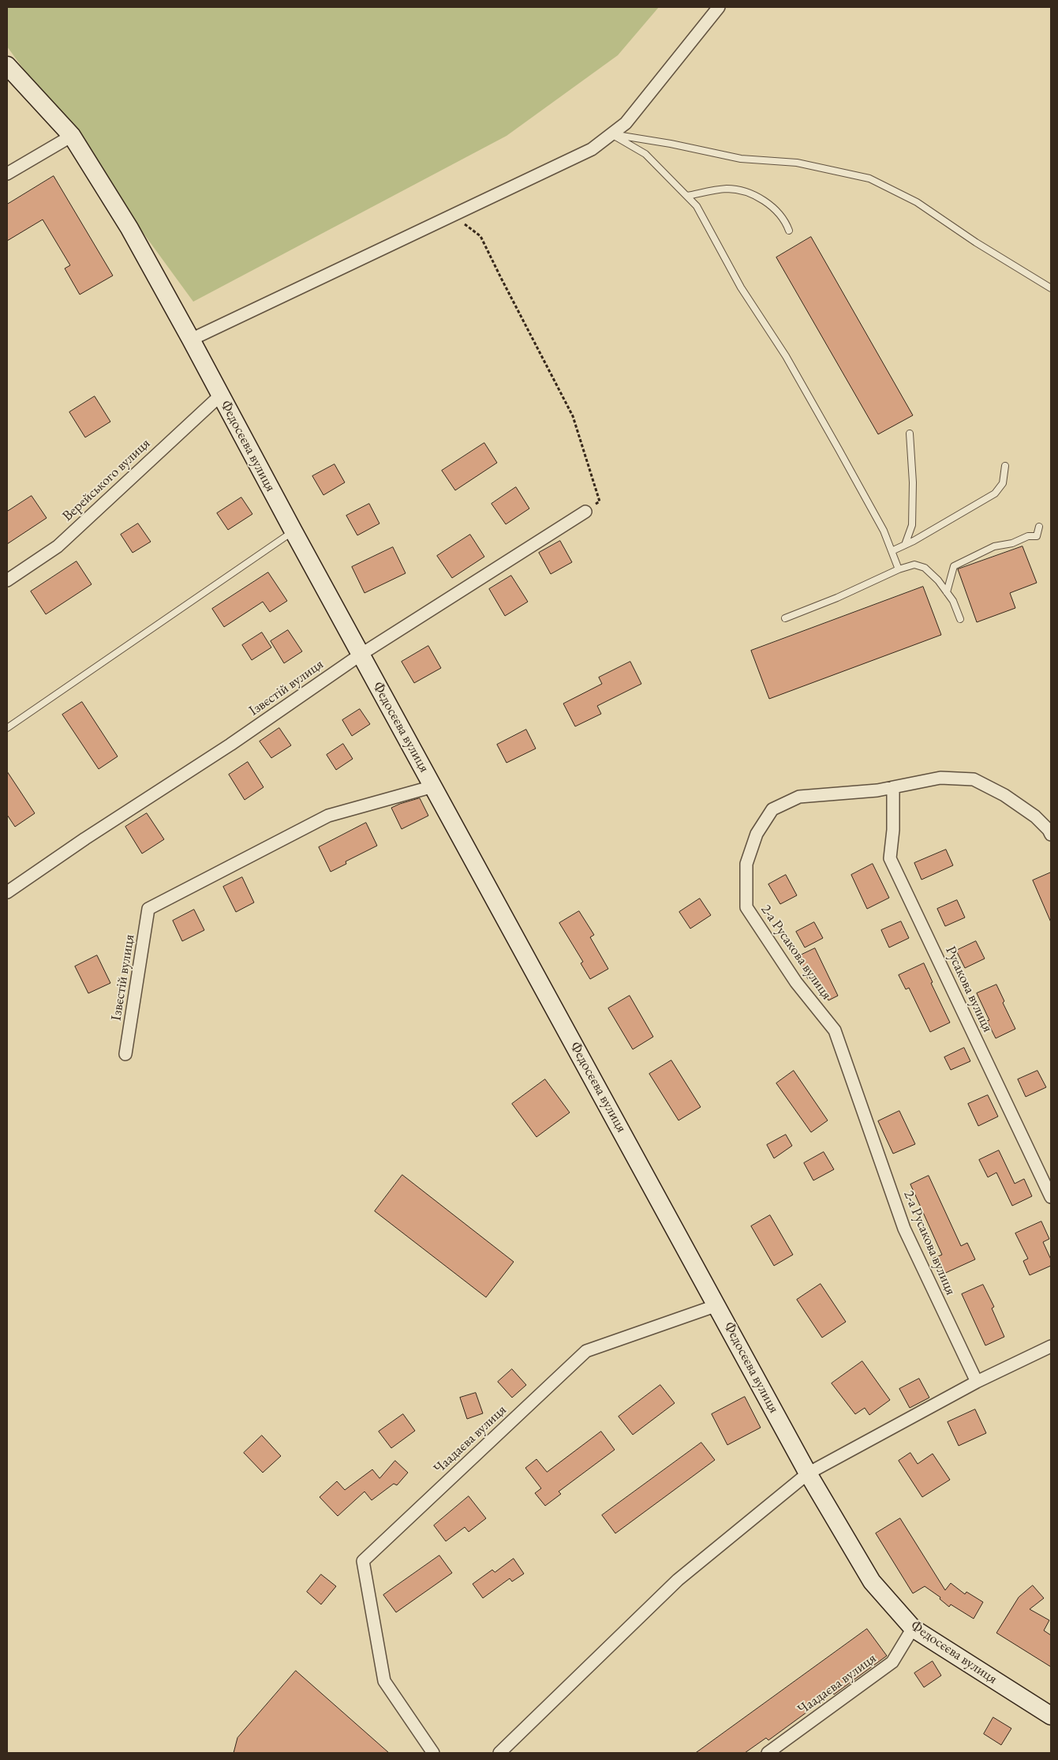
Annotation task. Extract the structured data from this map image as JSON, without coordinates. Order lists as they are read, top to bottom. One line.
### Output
{"streets":{"main road":["Федосєєва вулиця"],"street":["Верейського вулиця","Ізвєстій вулиця","2-а Русакова вулиця","Русакова вулиця","Чаадаєва вулиця"]},"crossings":[["Федосєєва вулиця","Верейського вулиця"],["Федосєєва вулиця","Ізвєстій вулиця"],["Федосєєва вулиця","Чаадаєва вулиця"],["2-а Русакова вулиця","Русакова вулиця"]]}
